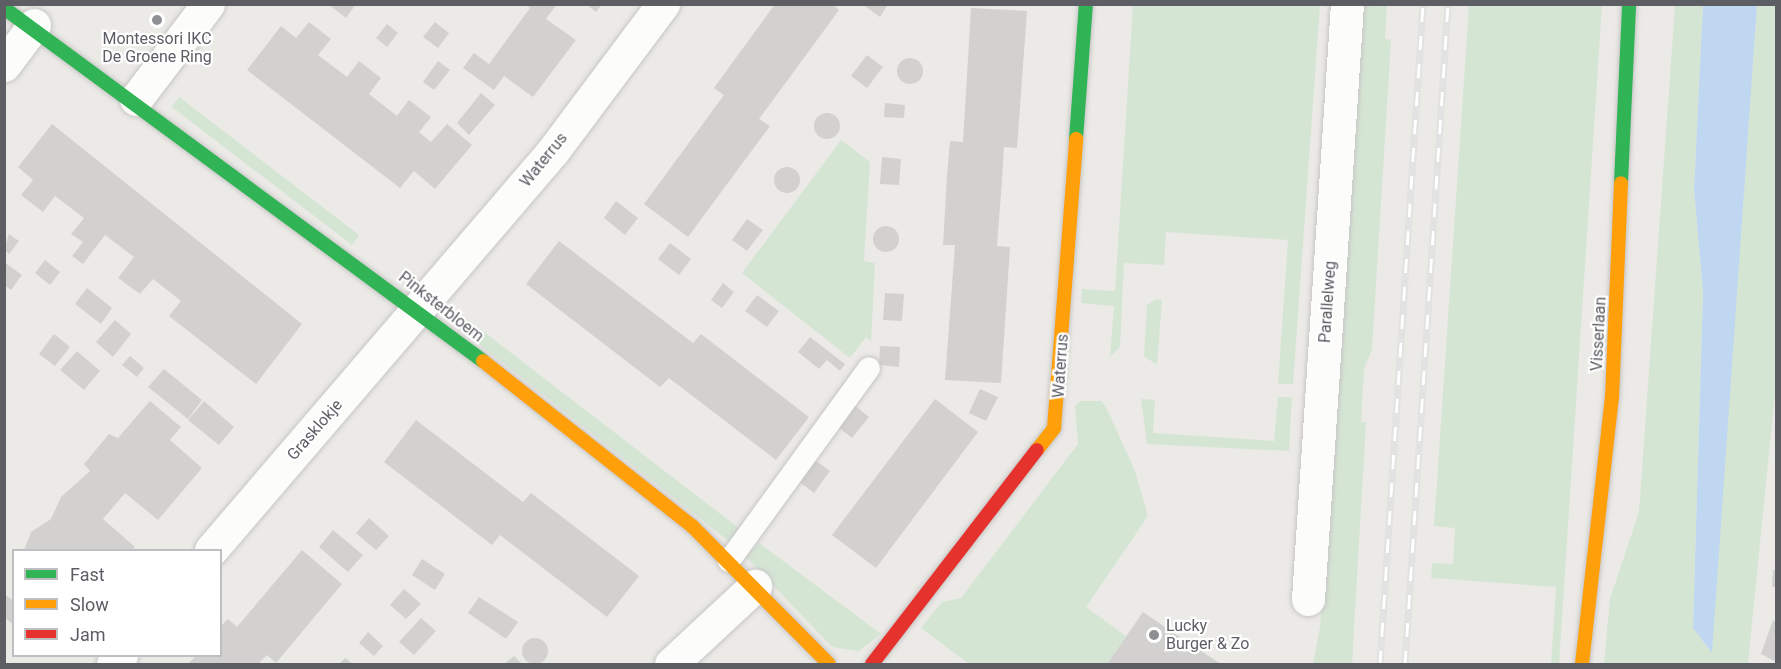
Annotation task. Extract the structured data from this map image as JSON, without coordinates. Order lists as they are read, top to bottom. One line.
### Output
{"streets":{"street":["Waterrus","Parallelweg","Pinksterbloem","Visserlaan","Grasklokje"]},"crossings":[["Waterrus","Pinksterbloem"],["Waterrus","Grasklokje"],["Pinksterbloem","Grasklokje"]],"places":["Montessori IKC De Groene Ring","Lucky Burger & Zo"],"legend":["Fast","Slow","Jam"]}
